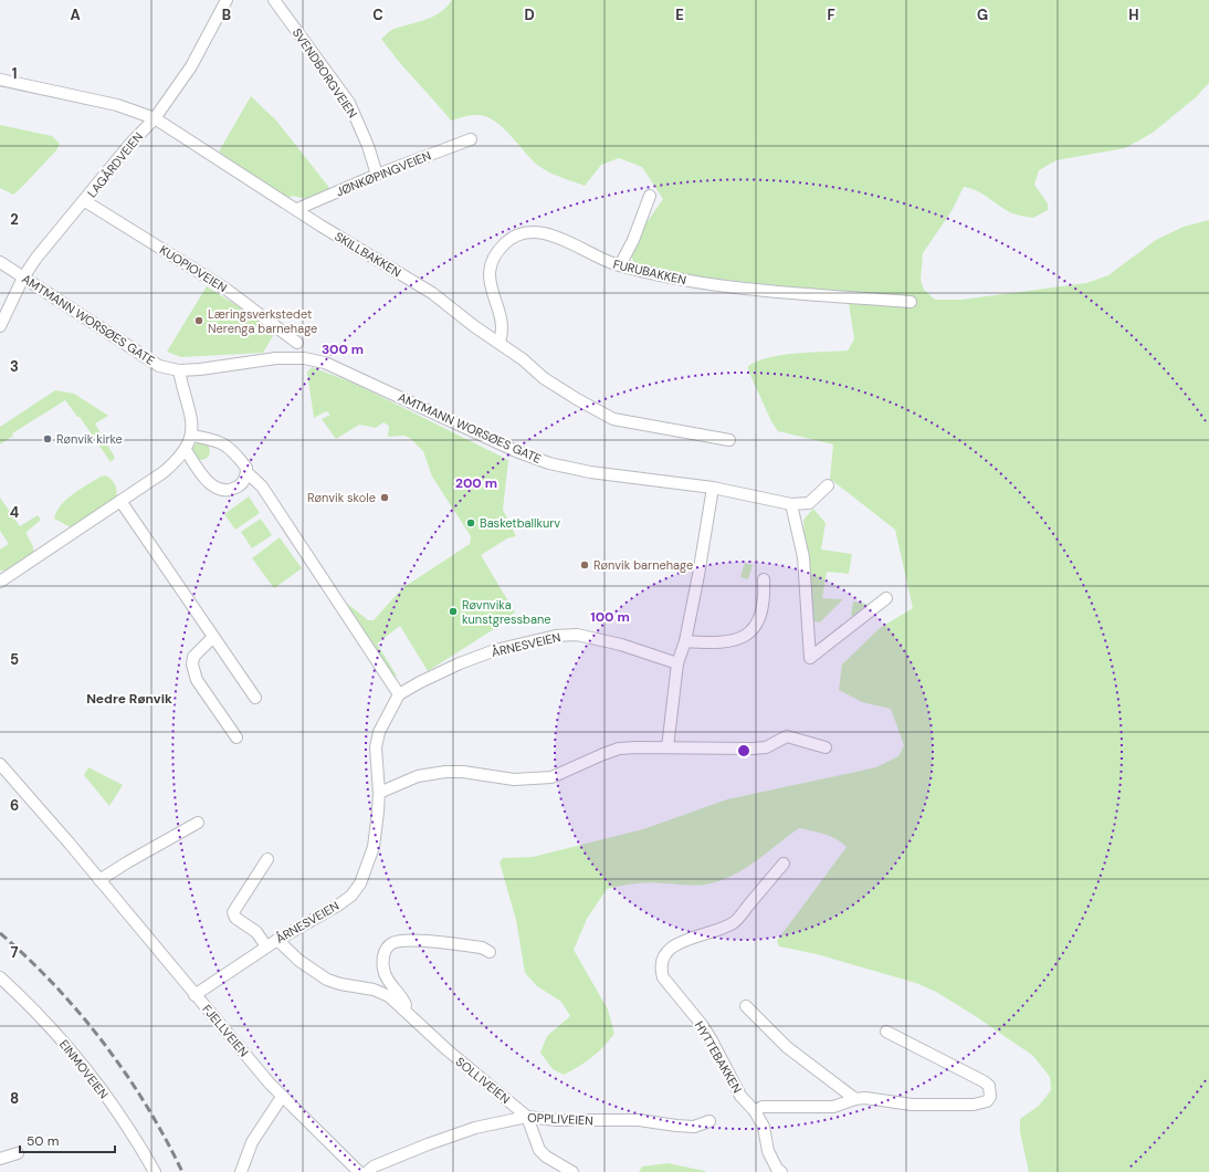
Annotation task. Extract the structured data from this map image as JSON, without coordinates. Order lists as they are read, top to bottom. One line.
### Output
{"streets":{"street":["SVENDBORGVEIEN","LAGÅRDVEIEN","JØNKØPINGVEIEN","SKILLBAKKEN","KUOPIOVEIEN","FURUBAKKEN","AMTMANN WORSØES GATE","ÅRNESVEIEN","FJELLVEIEN","HYTTEBAKKEN","EINMOVEIEN","SOLLIVEIEN","OPPLIVEIEN"]},"crossings":[["SVENDBORGVEIEN","JØNKØPINGVEIEN"],["LAGÅRDVEIEN","SKILLBAKKEN"],["LAGÅRDVEIEN","KUOPIOVEIEN"],["LAGÅRDVEIEN","AMTMANN WORSØES GATE"],["JØNKØPINGVEIEN","SKILLBAKKEN"],["SKILLBAKKEN","FURUBAKKEN"],["ÅRNESVEIEN","FJELLVEIEN"],["ÅRNESVEIEN","SOLLIVEIEN"],["SOLLIVEIEN","OPPLIVEIEN"]],"districts":["Nedre Rønvik"],"places":["Læringsverkstedet Nerenga barnehage","Rønvik kirke","Rønvik skole","Basketballkurv","Rønvik barnehage","Røvnvika kunstgressbane"],"scale_bar":"50 m","grid":{"columns":["A","B","C","D","E","F","G","H"],"rows":["1","2","3","4","5","6","7","8"]},"rings":["300 m","200 m","100 m"]}
